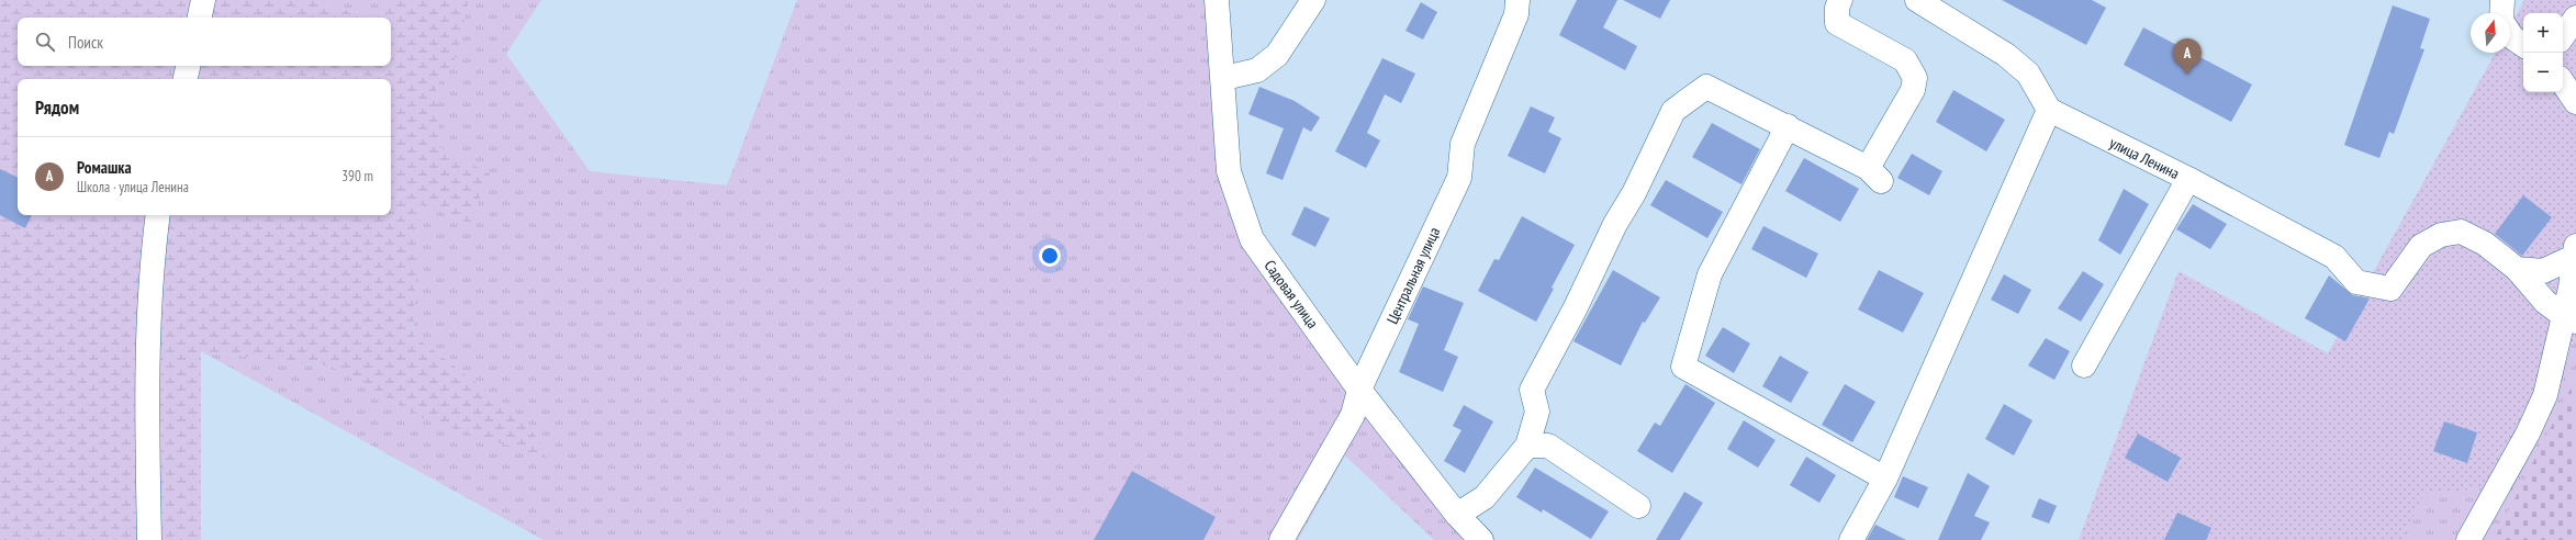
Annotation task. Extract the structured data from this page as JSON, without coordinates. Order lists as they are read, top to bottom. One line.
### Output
{"streets":{"street":["улица Ленина","Центральная улица","Садовая улица"]},"crossings":[["Центральная улица","Садовая улица"]],"north":"top","page":{"map_buttons":["+","−"],"search":"Поиск","pins":"A","heading":"Рядом","list":[{"mark":"A","name":"Ромашка","note":"Школа · улица Ленина","value":"390 m"}]}}
